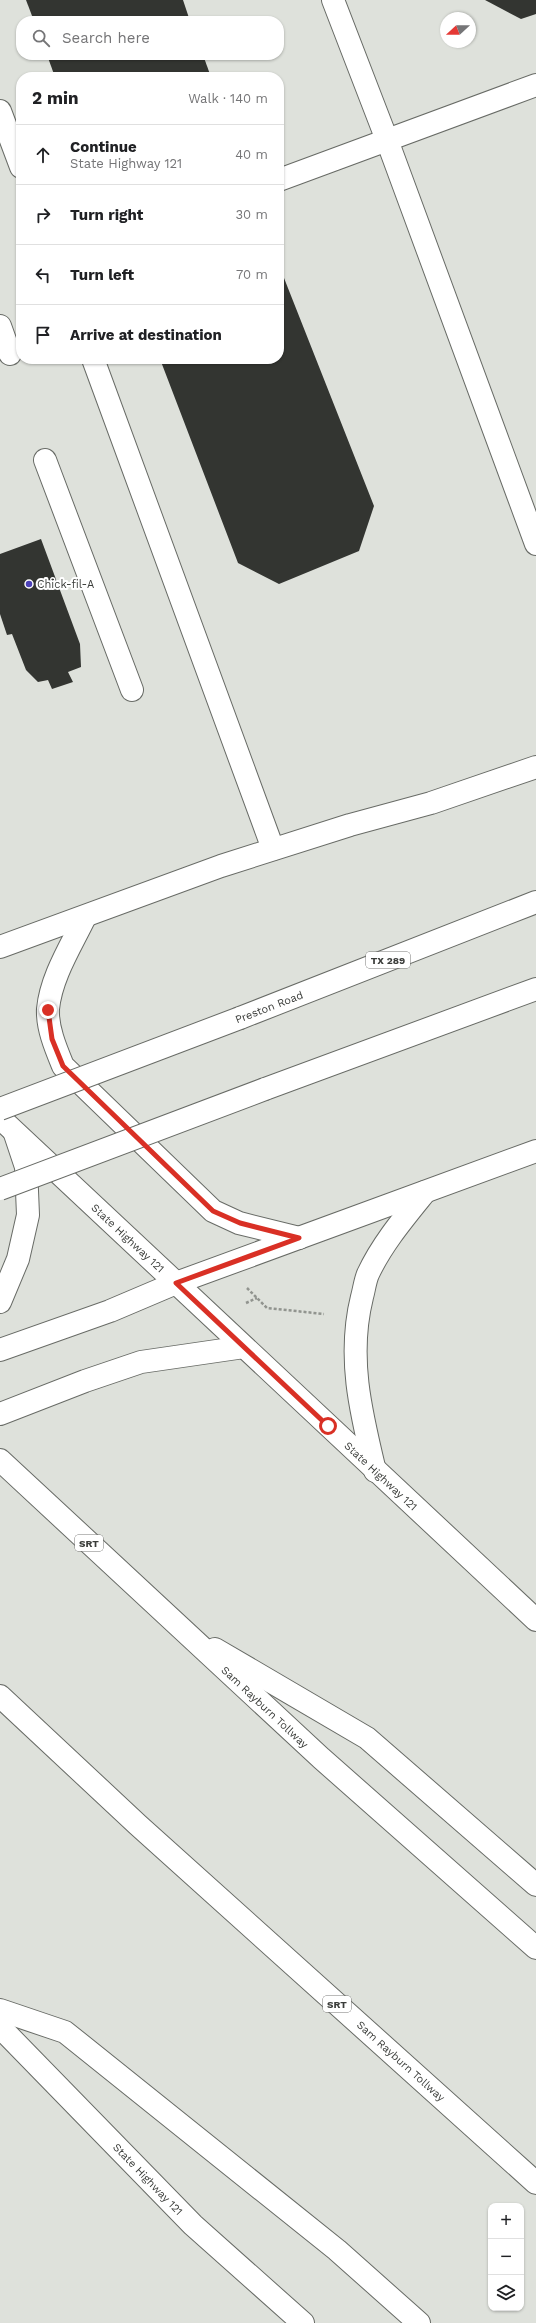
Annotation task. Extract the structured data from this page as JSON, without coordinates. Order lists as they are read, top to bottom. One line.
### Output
{"streets":{"main road":["TX 289","Preston Road","State Highway 121","SRT","Sam Rayburn Tollway"]},"places":["Chick-fil-A"],"north":"left","page":{"search":"Search here","heading":["2 min","Walk · 140 m"],"list":[["Continue","State Highway 121","40 m"],["Turn right","30 m"],["Turn left","70 m"],"Arrive at destination"],"map_buttons":["+","−"]}}
